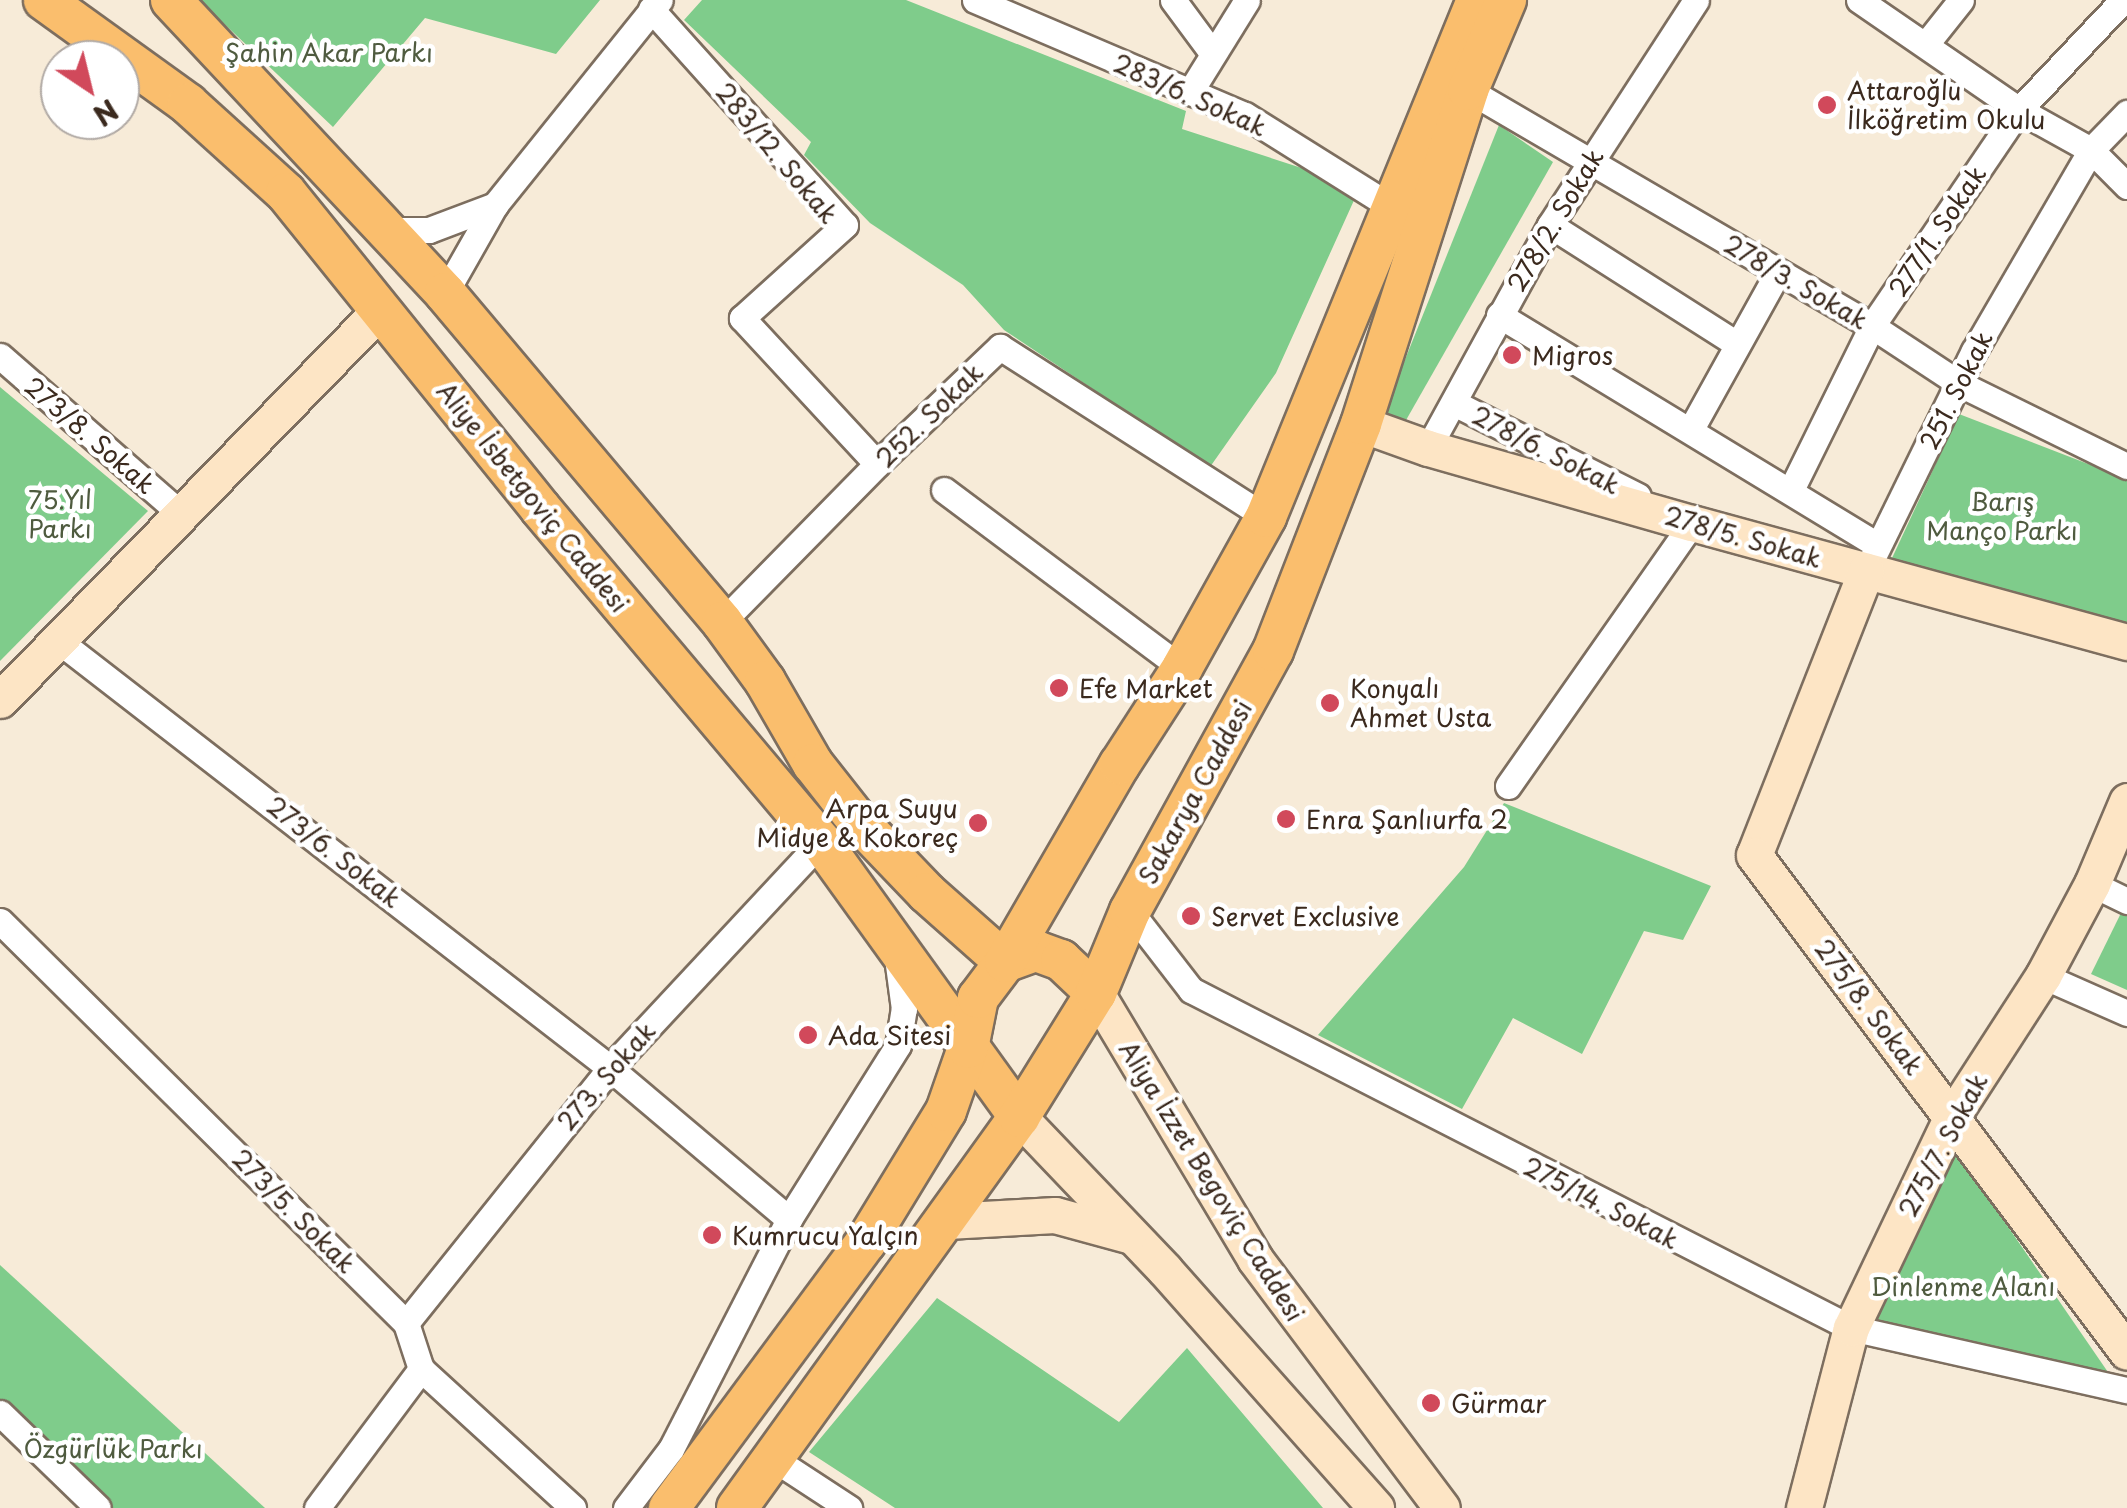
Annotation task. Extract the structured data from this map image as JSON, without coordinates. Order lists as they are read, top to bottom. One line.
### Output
{"streets":{"main road":["Aliye İsbetgoviç Caddesi","Sakarya Caddesi"],"street":["283/6. Sokak","283/12. Sokak","278/2. Sokak","277/1. Sokak","278/3. Sokak","251. Sokak","252. Sokak","273/8. Sokak","278/6. Sokak","278/5. Sokak","273/6. Sokak","275/8. Sokak","273. Sokak","275/7. Sokak","Aliya İzzet Begoviç Caddesi","275/14. Sokak","273/5. Sokak"]},"crossings":[["283/12. Sokak","252. Sokak"],["278/2. Sokak","278/3. Sokak"],["278/2. Sokak","278/6. Sokak"],["278/2. Sokak","278/5. Sokak"],["277/1. Sokak","278/3. Sokak"],["277/1. Sokak","278/5. Sokak"],["278/3. Sokak","251. Sokak"],["278/3. Sokak","Sakarya Caddesi"],["251. Sokak","278/5. Sokak"],["251. Sokak","275/8. Sokak"],["278/6. Sokak","278/5. Sokak"],["Aliye İsbetgoviç Caddesi","Sakarya Caddesi"],["Aliye İsbetgoviç Caddesi","273. Sokak"],["278/5. Sokak","Sakarya Caddesi"],["Sakarya Caddesi","Aliya İzzet Begoviç Caddesi"],["Sakarya Caddesi","275/14. Sokak"],["273/6. Sokak","273. Sokak"],["275/8. Sokak","275/7. Sokak"],["273. Sokak","273/5. Sokak"],["275/7. Sokak","275/14. Sokak"]],"parks":["Şahin Akar Parkı","75.Yıl Parkı","Barış Manço Parkı","Dinlenme Alanı","Özgürlük Parkı"],"places":["Attaroğlu İlköğretim Okulu","Migros","Efe Market","Konyalı Ahmet Usta","Enra Şanlıurfa 2","Arpa Suyu Midye & Kokoreç","Servet Exclusive","Ada Sitesi","Kumrucu Yalçın","Gürmar"],"north":"bottom right"}
